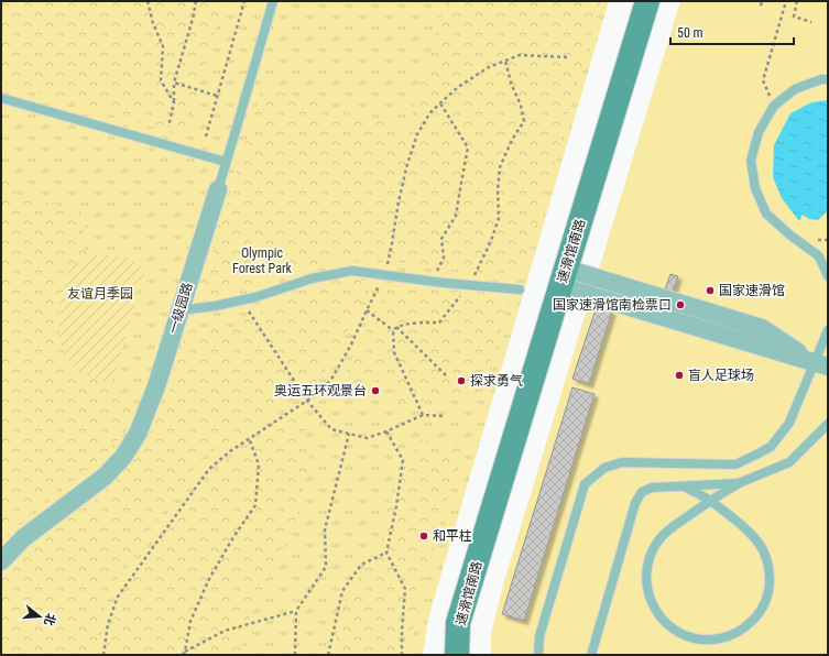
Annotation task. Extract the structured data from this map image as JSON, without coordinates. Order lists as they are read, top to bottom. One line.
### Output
{"streets":{"street":["速滑馆南路","一级园路"]},"parks":["Olympic Forest Park","友谊月季园"],"places":["国家速滑馆","国家速滑馆南检票口","盲人足球场","探求勇气","奥运五环观景台","和平柱"],"scale_bar":"50 m","north":"right"}
